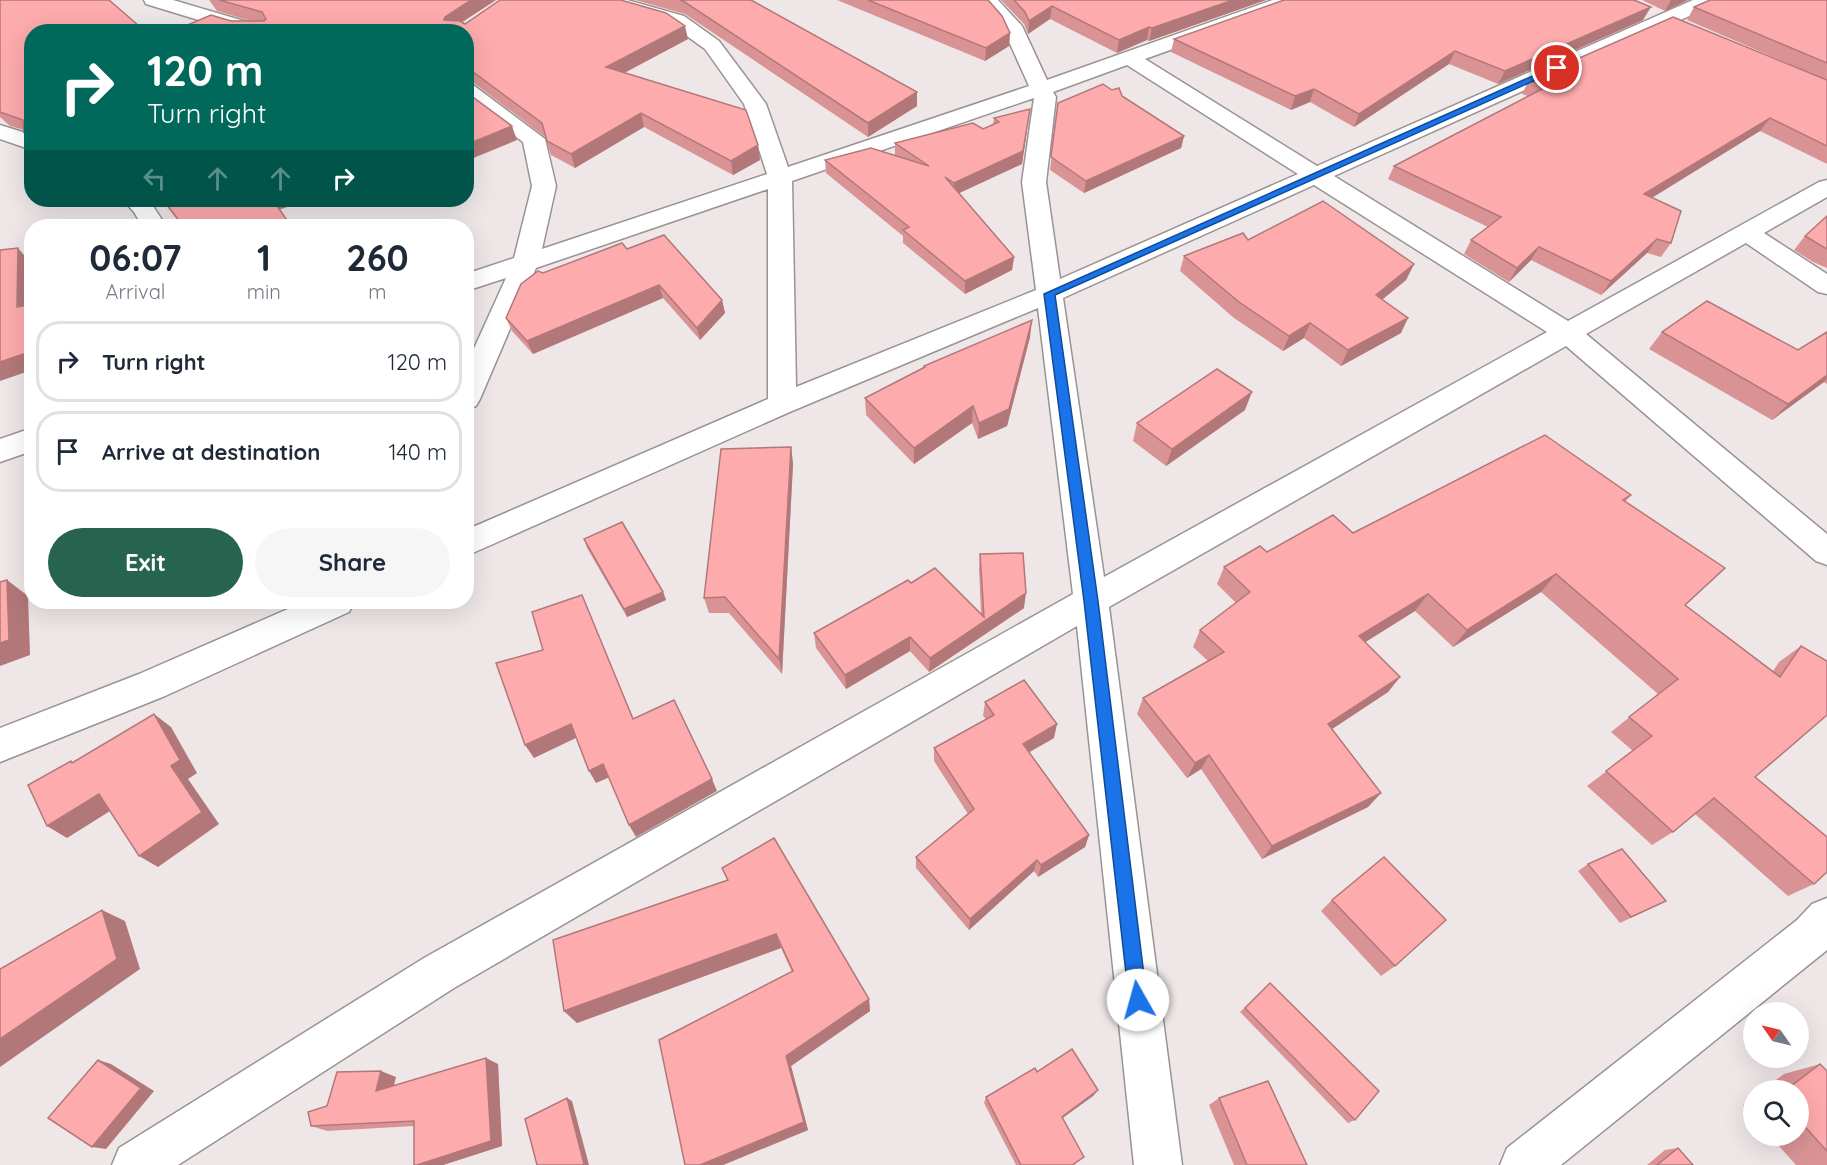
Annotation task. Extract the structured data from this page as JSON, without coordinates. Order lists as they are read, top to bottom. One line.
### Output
{"north":"top left","page":{"turn":["120 m","Turn right"],"eta":["06:07","Arrival","1","min","260","m"],"list":[{"name":"Turn right","value":"120 m"},{"name":"Arrive at destination","value":"140 m"}],"buttons":["Exit","Share"]}}
